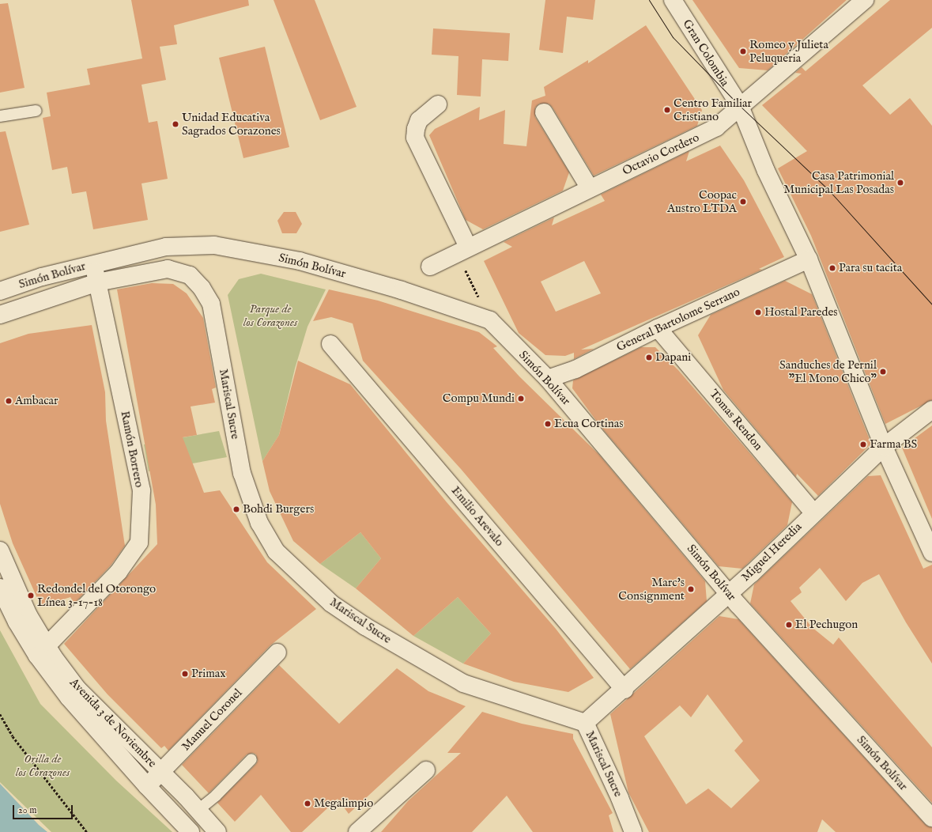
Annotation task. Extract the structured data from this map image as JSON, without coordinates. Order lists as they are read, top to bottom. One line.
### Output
{"streets":{"street":["Gran Colombia","Octavio Cordero","Simón Bolívar","General Bartolome Serrano","Mariscal Sucre","Tomas Rendon","Ramón Borrero","Emilio Arevalo","Miguel Heredia","Manuel Coronel","Avenida 3 de Noviembre"]},"crossings":[["Gran Colombia","Octavio Cordero"],["Gran Colombia","General Bartolome Serrano"],["Gran Colombia","Miguel Heredia"],["Simón Bolívar","General Bartolome Serrano"],["Simón Bolívar","Mariscal Sucre"],["Simón Bolívar","Ramón Borrero"],["Simón Bolívar","Miguel Heredia"],["General Bartolome Serrano","Tomas Rendon"],["Mariscal Sucre","Miguel Heredia"],["Tomas Rendon","Miguel Heredia"],["Ramón Borrero","Avenida 3 de Noviembre"],["Emilio Arevalo","Miguel Heredia"],["Manuel Coronel","Avenida 3 de Noviembre"]],"parks":["Parque de los Corazones","Orilla de los Corazones"],"places":["Romeo y Julieta Peluqueria","Centro Familiar Cristiano","Unidad Educativa Sagrados Corazones","Casa Patrimonial Municipal Las Posadas","Coopac Austro LTDA","Para su tacita","Hostal Paredes","Dapani","Sanduches de Pernil \"El Mono Chico\"","Compu Mundi","Ambacar","Ecua Cortinas","Farma BS","Bohdi Burgers","Marc's Consignment","Redondel del Otorongo Línea 3-17-18","El Pechugon","Primax","Megalimpio"],"scale_bar":"20 m"}
